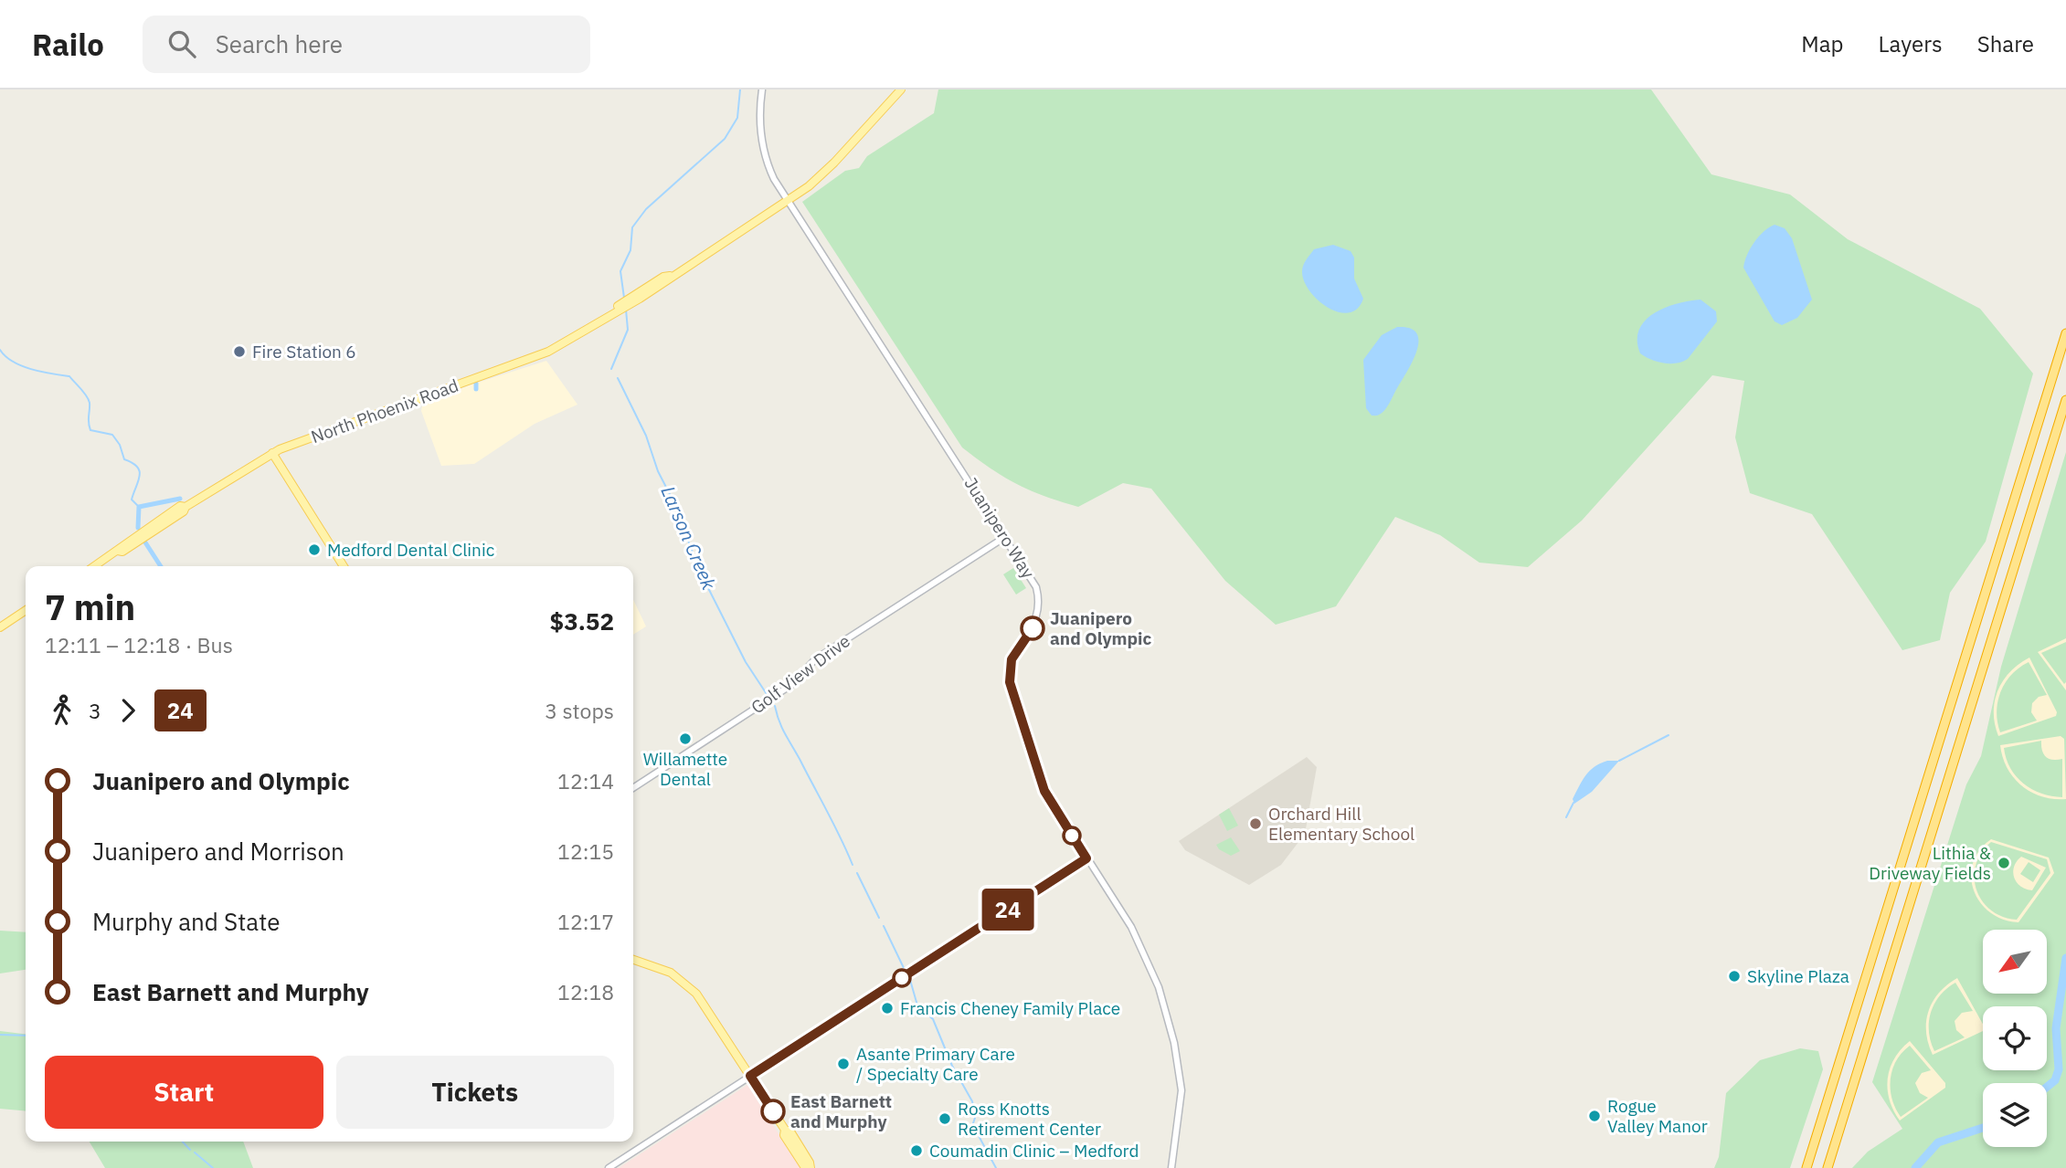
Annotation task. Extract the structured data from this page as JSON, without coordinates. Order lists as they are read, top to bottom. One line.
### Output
{"streets":{"main road":["North Phoenix Road"],"street":["Juanipero Way","Golf View Drive"]},"crossings":[["North Phoenix Road","Juanipero Way"],["Juanipero Way","Golf View Drive"]],"water":["Larson Creek"],"places":["Fire Station 6","Medford Dental Clinic","Juanipero and Olympic","Willamette Dental","Orchard Hill Elementary School","Lithia & Driveway Fields","Skyline Plaza","Francis Cheney Family Place","Asante Primary Care / Specialty Care","East Barnett and Murphy","Rogue Valley Manor","Ross Knotts Retirement Center","Coumadin Clinic – Medford"],"lines":["bus line 24"],"north":"bottom left","page":{"header":"Railo","search":"Search here","nav":["Map","Layers","Share"],"on_map":"24","heading":["7 min","12:11 – 12:18 · Bus","$3.52"],"legs":["3","24","3 stops"],"list":[{"name":"Juanipero and Olympic","value":"12:14"},{"name":"Juanipero and Morrison","value":"12:15"},{"name":"Murphy and State","value":"12:17"},{"name":"East Barnett and Murphy","value":"12:18"}],"buttons":["Start","Tickets"]}}
